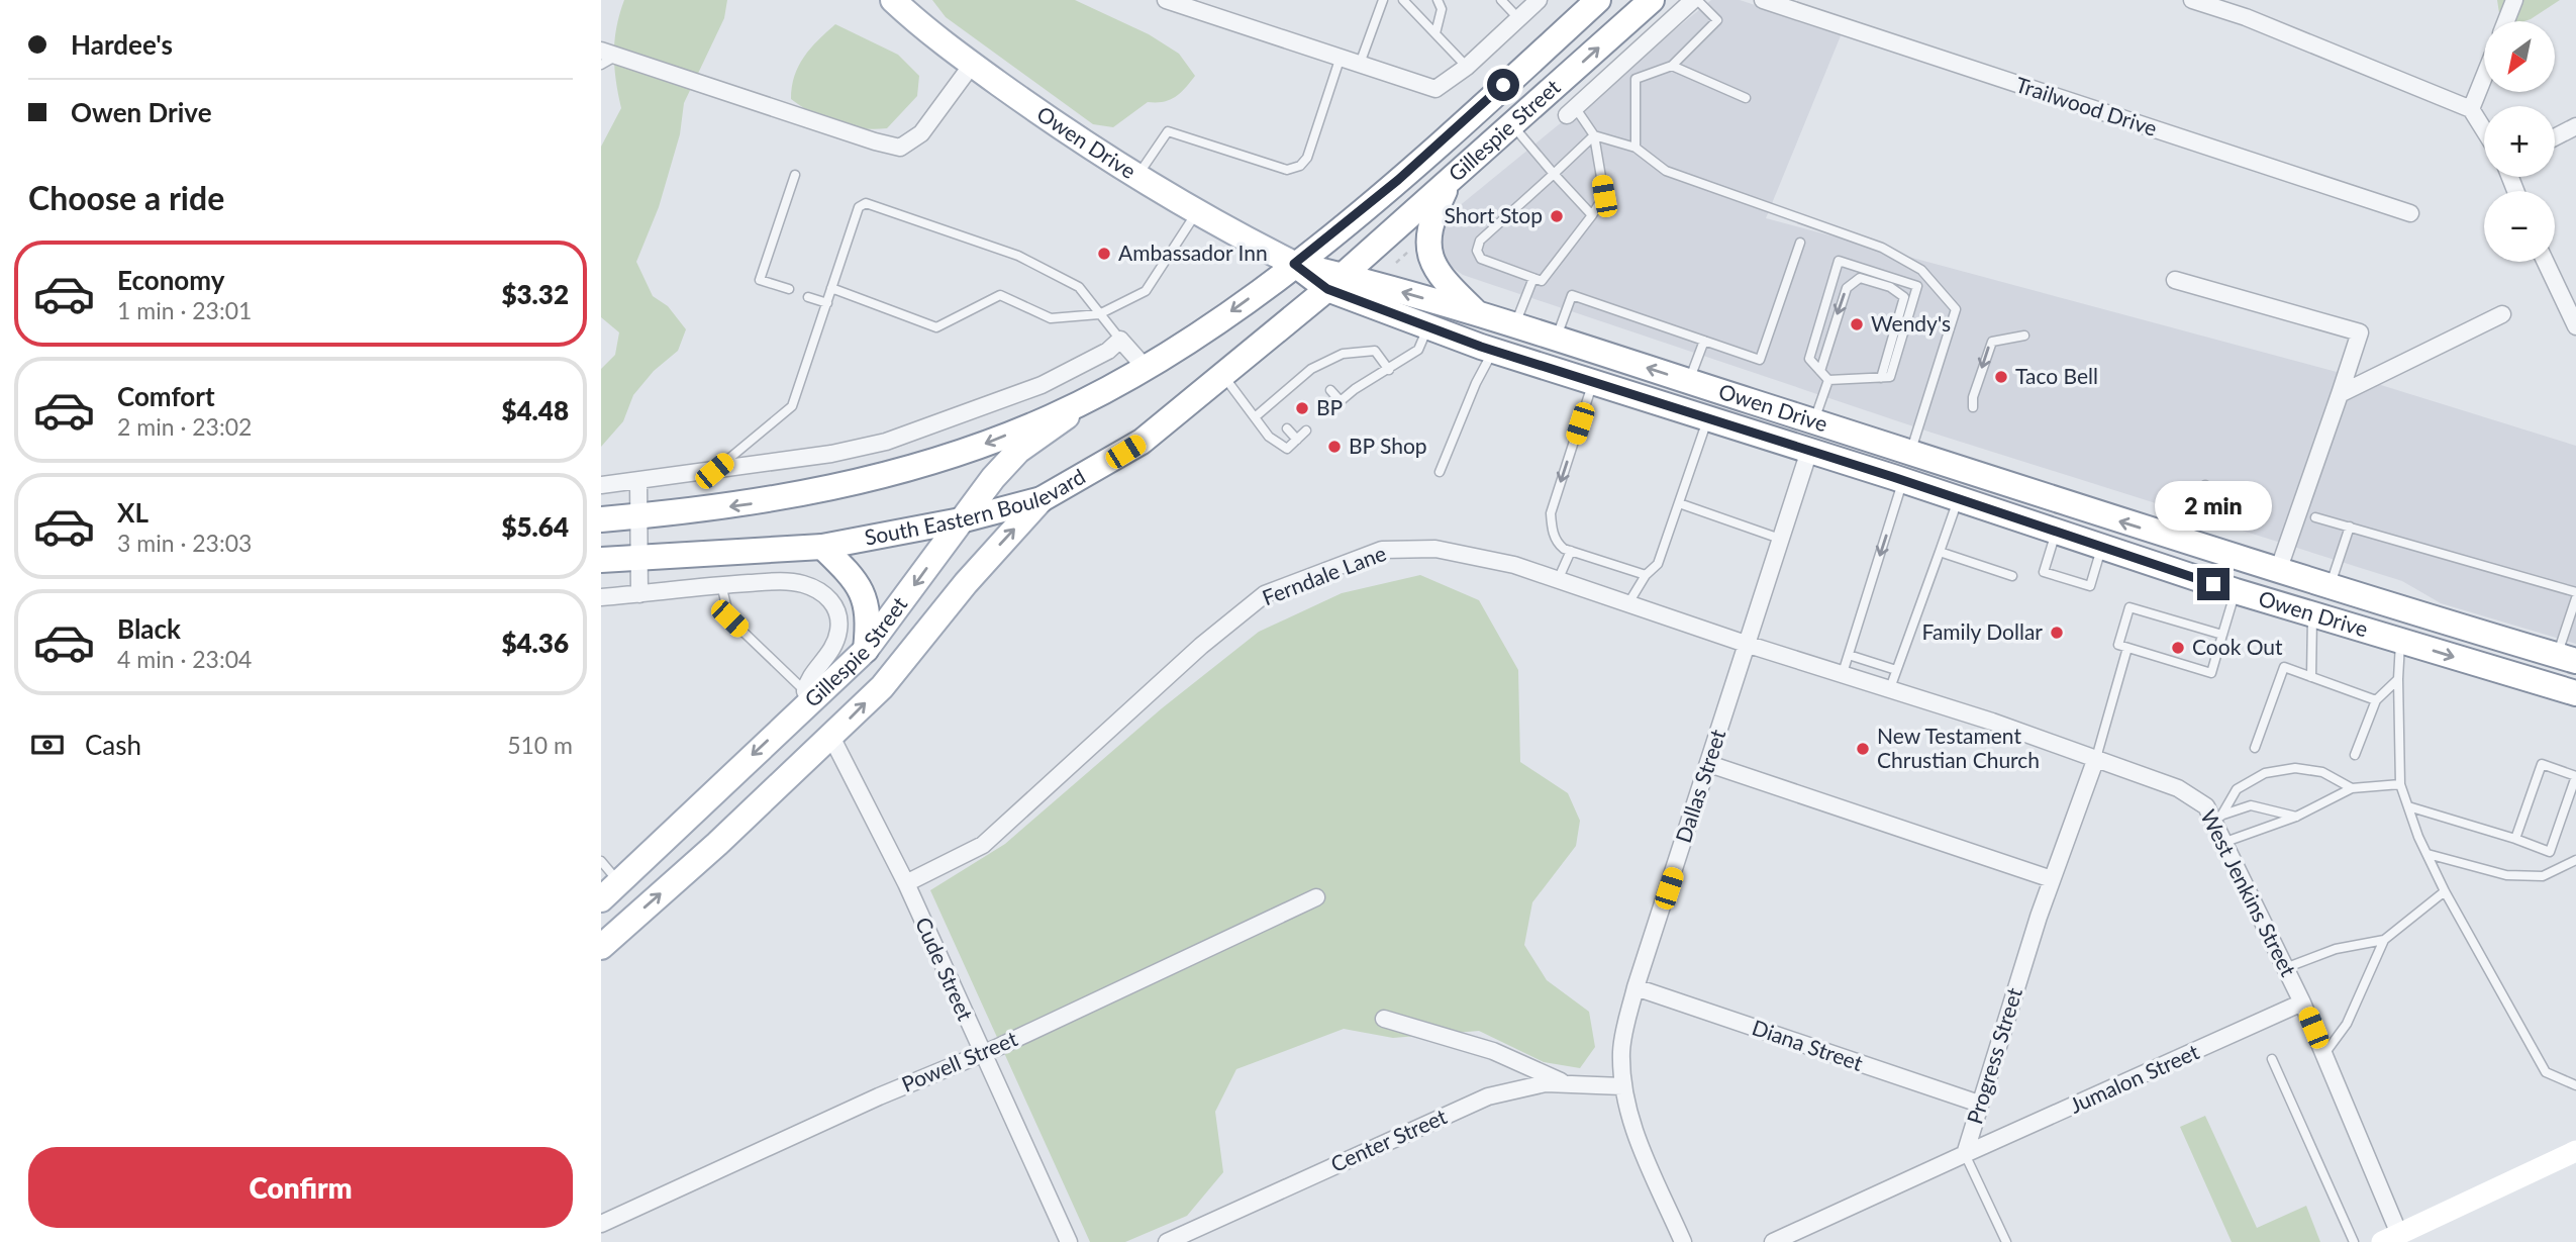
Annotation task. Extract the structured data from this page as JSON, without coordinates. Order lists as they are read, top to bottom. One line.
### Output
{"streets":{"main road":["Gillespie Street","Owen Drive","South Eastern Boulevard"],"street":["Trailwood Drive","Ferndale Lane","Dallas Street","West Jenkins Street","Cude Street","Diana Street","Progress Street","Powell Street","Jumalon Street","Center Street"]},"crossings":[["Gillespie Street","Owen Drive"],["Gillespie Street","South Eastern Boulevard"],["Gillespie Street","Cude Street"],["Owen Drive","South Eastern Boulevard"],["Owen Drive","Dallas Street"],["Ferndale Lane","Dallas Street"],["Ferndale Lane","West Jenkins Street"],["Ferndale Lane","Cude Street"],["Dallas Street","West Jenkins Street"],["Dallas Street","Diana Street"],["Dallas Street","Center Street"],["West Jenkins Street","Progress Street"],["West Jenkins Street","Jumalon Street"],["Cude Street","Powell Street"],["Diana Street","Progress Street"],["Progress Street","Jumalon Street"]],"places":["Short Stop","Ambassador Inn","Wendy's","Taco Bell","BP","BP Shop","Family Dollar","Cook Out","New Testament Chrustian Church"],"north":"bottom left","page":{"banner":["Hardee's","Owen Drive"],"map_buttons":["+","−"],"heading":"Choose a ride","list":[{"name":"Economy","note":"1 min · 23:01","value":"$3.32"},{"name":"Comfort","note":"2 min · 23:02","value":"$4.48"},{"name":"XL","note":"3 min · 23:03","value":"$5.64"},{"name":"Black","note":"4 min · 23:04","value":"$4.36"}],"bubble":"2 min","pay":["Cash","510 m"],"buttons":"Confirm"}}
